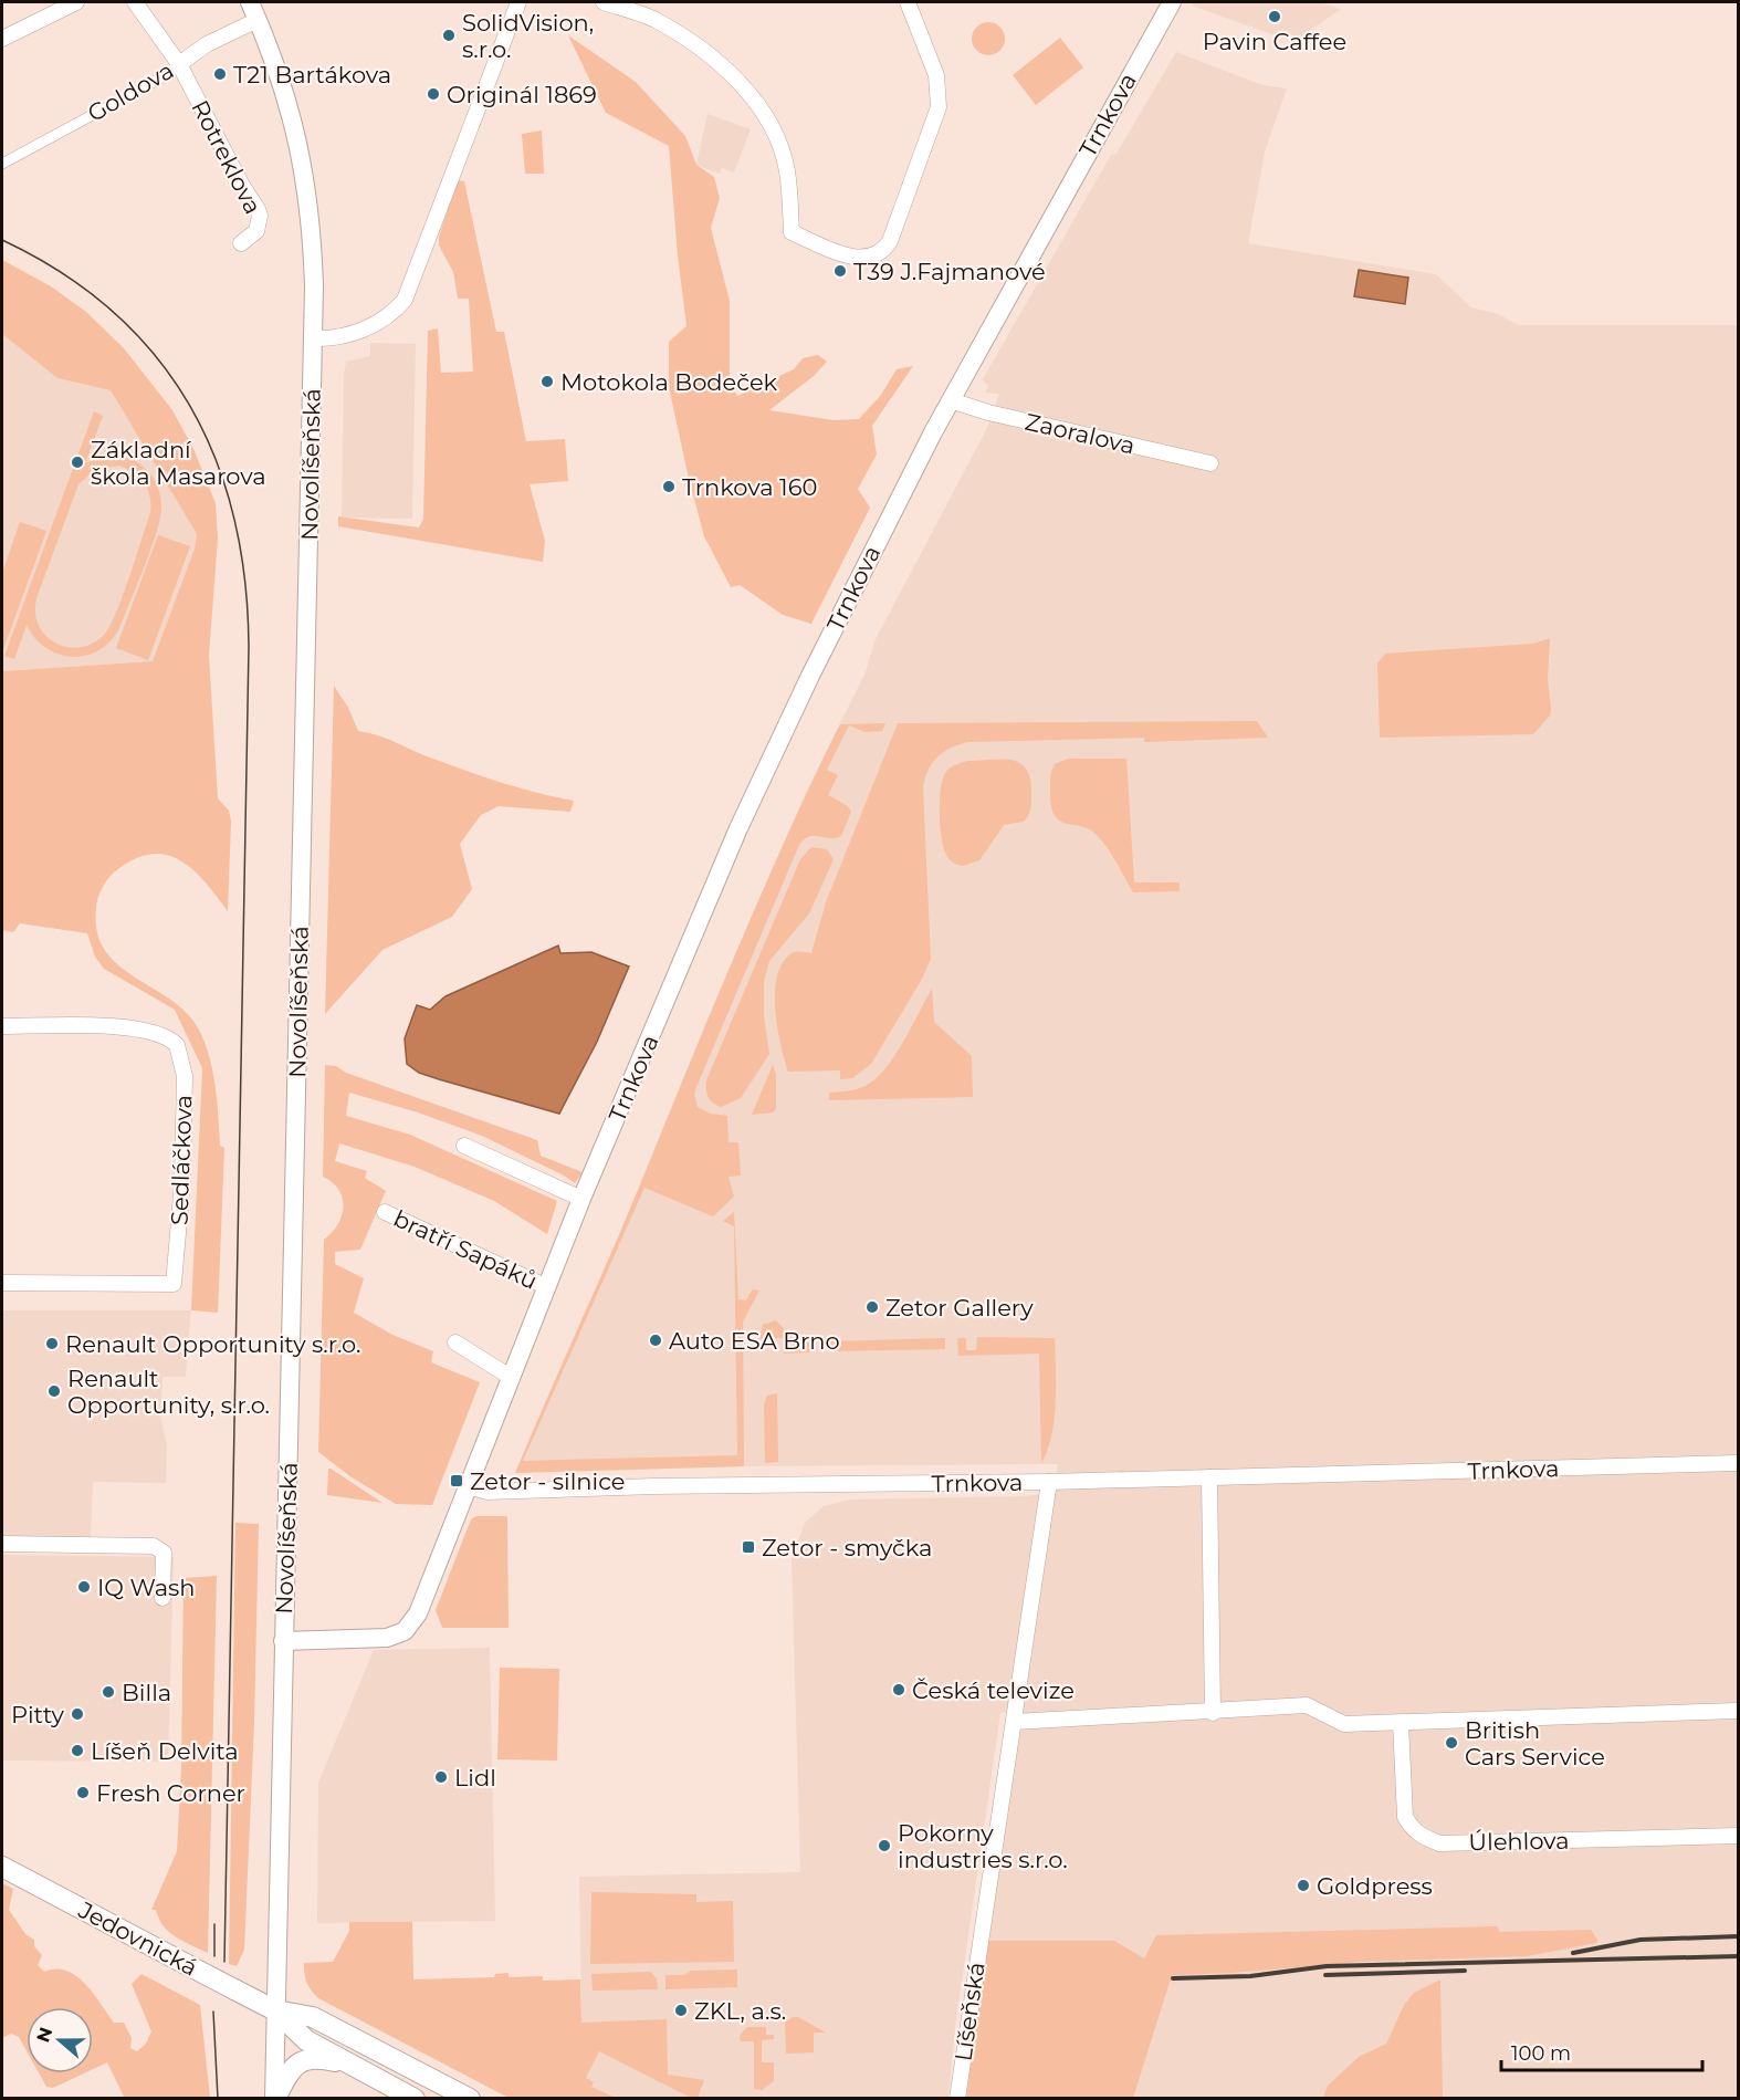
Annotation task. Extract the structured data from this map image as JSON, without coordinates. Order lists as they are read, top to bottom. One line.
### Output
{"streets":{"main road":["Jedovnická"],"street":["Goldova","Trnkova","Rotreklova","Zaoralova","Novolíšeňská","Sedláčkova","bratří Sapáků","Úlehlova","Líšeňská"]},"crossings":[["Goldova","Rotreklova"],["Goldova","Novolíšeňská"],["Trnkova","Zaoralova"],["Trnkova","Novolíšeňská"],["Trnkova","bratří Sapáků"],["Trnkova","Líšeňská"],["Novolíšeňská","Jedovnická"]],"places":{"other":["Pavin Caffee","SolidVision, s.r.o.","T21 Bartákova","Originál 1869","T39 J.Fajmanové","Motokola Bodeček","Základní škola Masarova","Trnkova 160","Zetor Gallery","Auto ESA Brno","Renault Opportunity s.r.o.","Renault Opportunity, s.r.o.","IQ Wash","Česká televize","Billa","Pitty","British Cars Service","Líšeň Delvita","Lidl","Fresh Corner","Pokorny industries s.r.o.","Goldpress","ZKL, a.s."],"transit":["Zetor - silnice","Zetor - smyčka"]},"scale_bar":"100 m","north":"left"}
